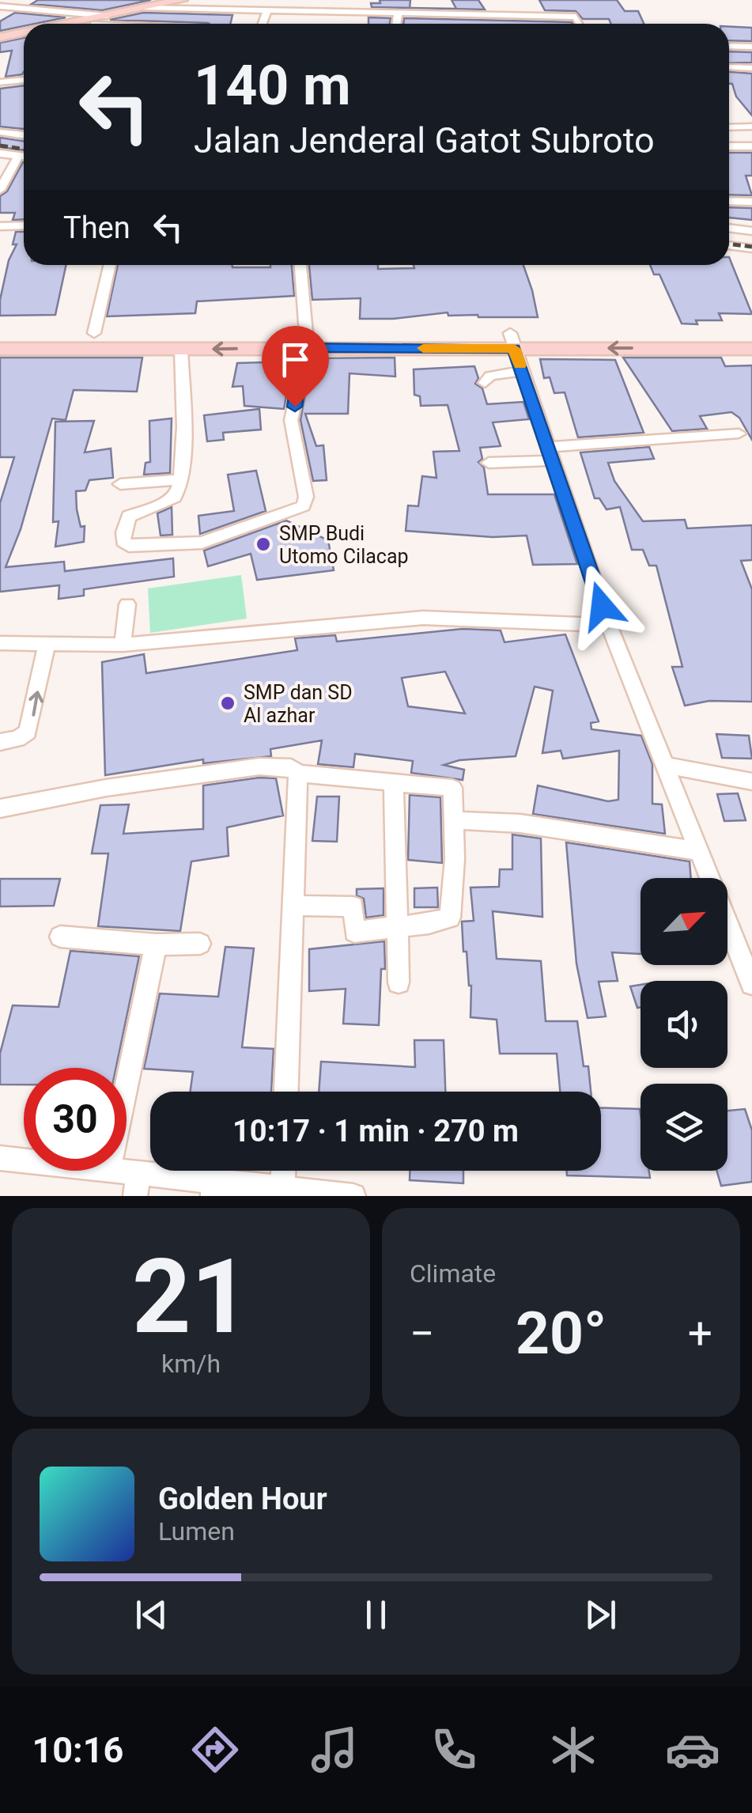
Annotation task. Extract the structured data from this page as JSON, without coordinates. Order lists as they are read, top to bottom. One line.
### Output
{"places":["SMP Budi Utomo Cilacap","SMP dan SD Al azhar"],"north":"top right","page":{"turn":["140 m","Jalan Jenderal Gatot Subroto"],"then":"Then","limit":"30","trip":"10:17 · 1 min · 270 m","tile":[["21","km/h"],"Climate"],"heat":["−","20°","+"],"song":["Golden Hour","Lumen"],"tabs":"10:16"}}
